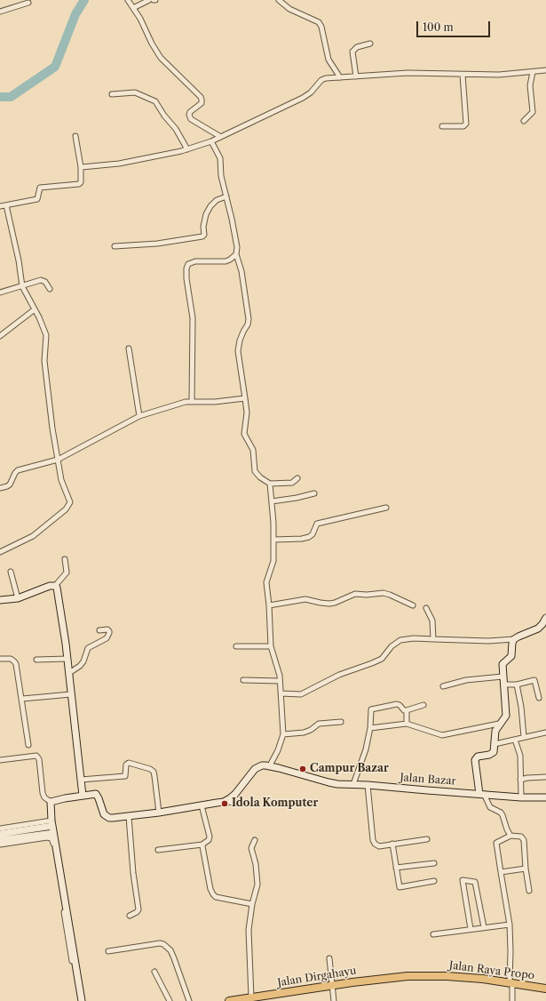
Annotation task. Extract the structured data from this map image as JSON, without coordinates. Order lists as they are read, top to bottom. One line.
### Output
{"streets":{"main road":["Jalan Raya Propo","Jalan Dirgahayu"],"street":["Jalan Bazar"]},"crossings":[["Jalan Raya Propo","Jalan Dirgahayu"]],"places":["Campur Bazar","Idola Komputer"],"scale_bar":"100 m"}
